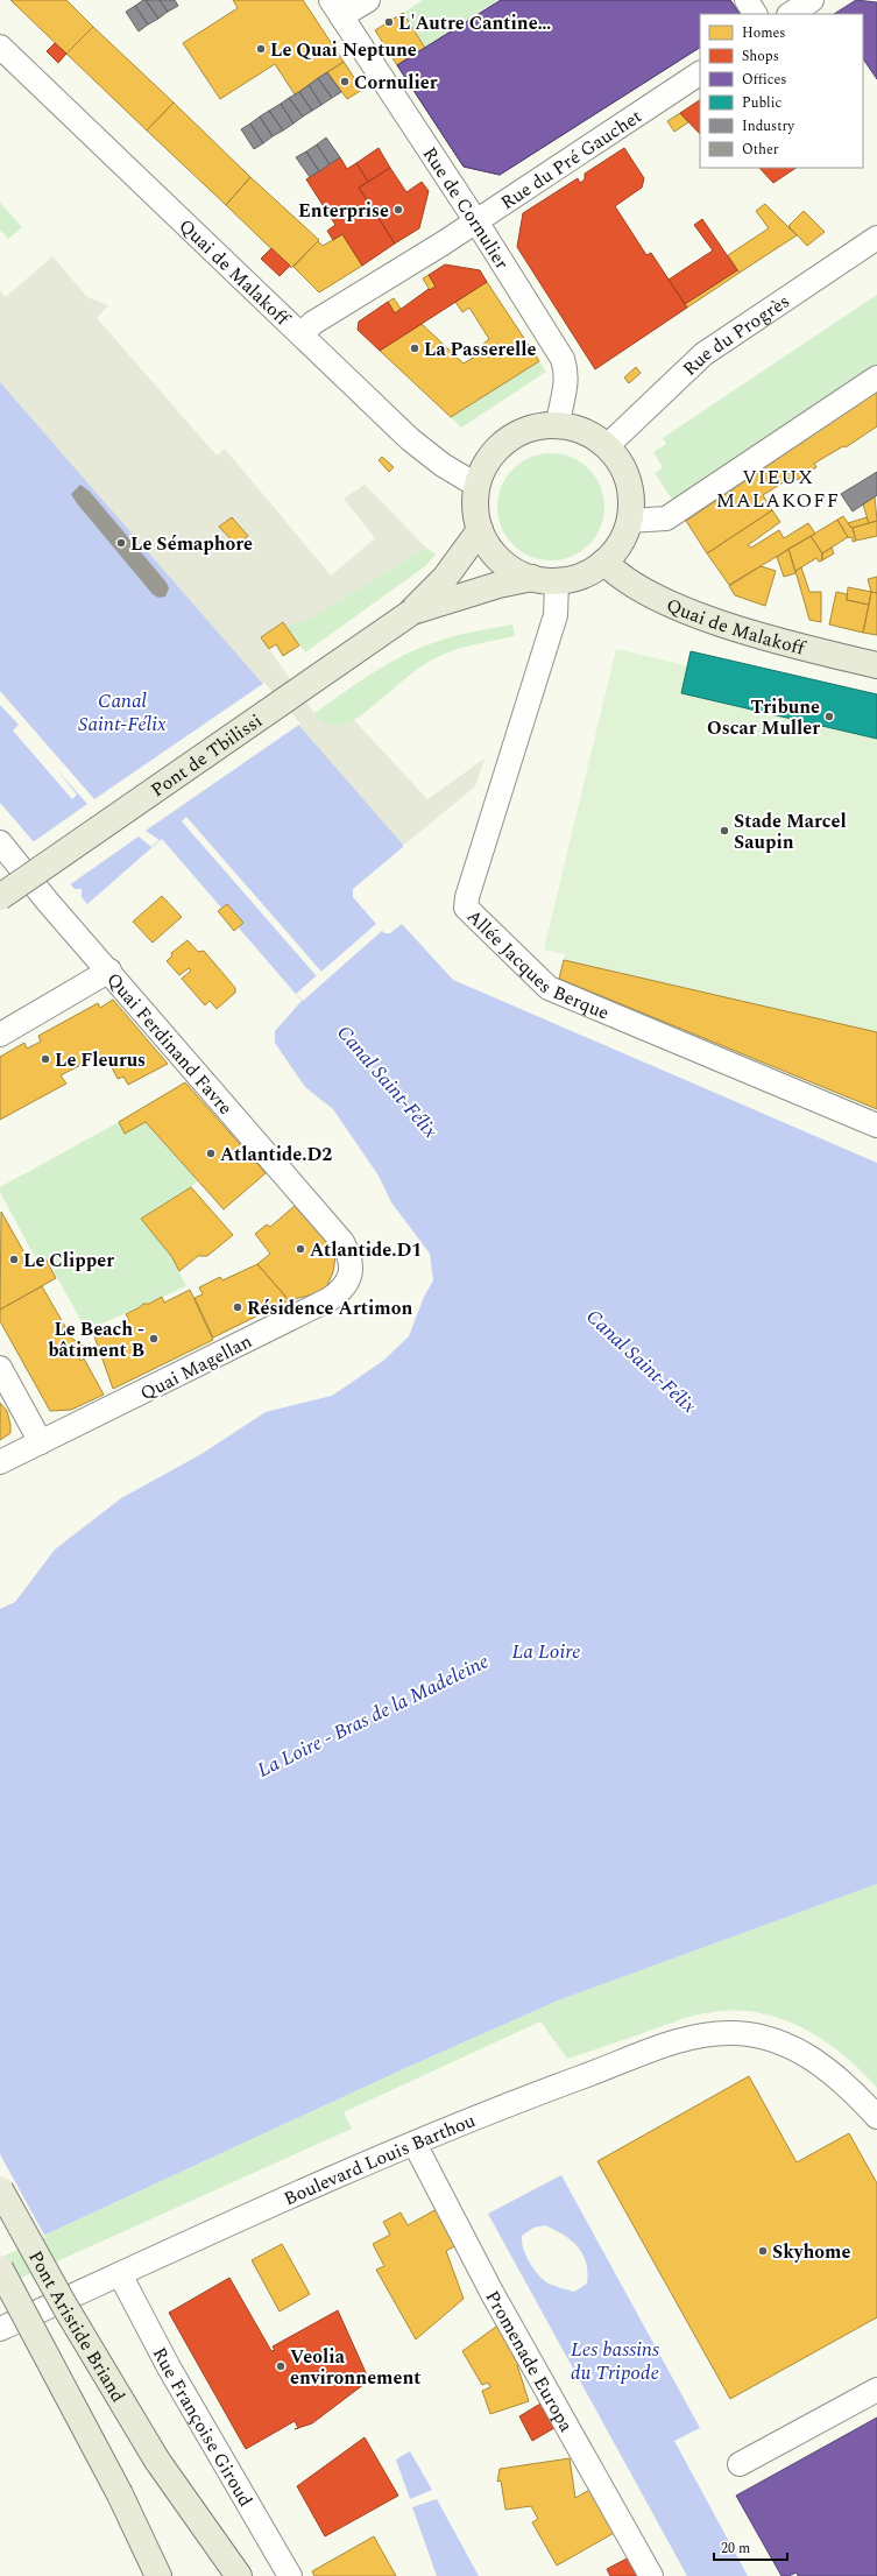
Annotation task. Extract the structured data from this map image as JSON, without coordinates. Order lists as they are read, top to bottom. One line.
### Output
{"streets":{"main road":["Quai de Malakoff","Pont de Tbilissi","Pont Aristide Briand"],"street":["Rue du Pré Gauchet","Rue de Cornulier","Rue du Progrès","Allée Jacques Berque","Quai Ferdinand Favre","Quai Magellan","Boulevard Louis Barthou","Promenade Europa","Rue Françoise Giroud"]},"crossings":[["Rue du Pré Gauchet","Rue de Cornulier"],["Rue du Pré Gauchet","Quai de Malakoff"],["Rue de Cornulier","Quai de Malakoff"],["Rue de Cornulier","Rue du Progrès"],["Rue de Cornulier","Pont de Tbilissi"],["Rue de Cornulier","Allée Jacques Berque"],["Quai de Malakoff","Rue du Progrès"],["Quai de Malakoff","Pont de Tbilissi"],["Quai de Malakoff","Allée Jacques Berque"],["Rue du Progrès","Pont de Tbilissi"],["Rue du Progrès","Allée Jacques Berque"],["Pont de Tbilissi","Allée Jacques Berque"],["Quai Ferdinand Favre","Quai Magellan"],["Boulevard Louis Barthou","Promenade Europa"],["Boulevard Louis Barthou","Rue Françoise Giroud"]],"districts":["VIEUX MALAKOFF"],"water":["Canal Saint-Félix","La Loire","La Loire - Bras de la Madeleine","Les bassins du Tripode"],"places":["L'Autre Cantine…","Le Quai Neptune","Cornulier","Enterprise","La Passerelle","Le Sémaphore","Tribune Oscar Muller","Stade Marcel Saupin","Le Fleurus","Atlantide.D2","Atlantide.D1","Le Clipper","Résidence Artimon","Le Beach - bâtiment B","Skyhome","Veolia environnement"],"legend":["Homes","Shops","Offices","Public","Industry","Other"],"scale_bar":"20 m"}
